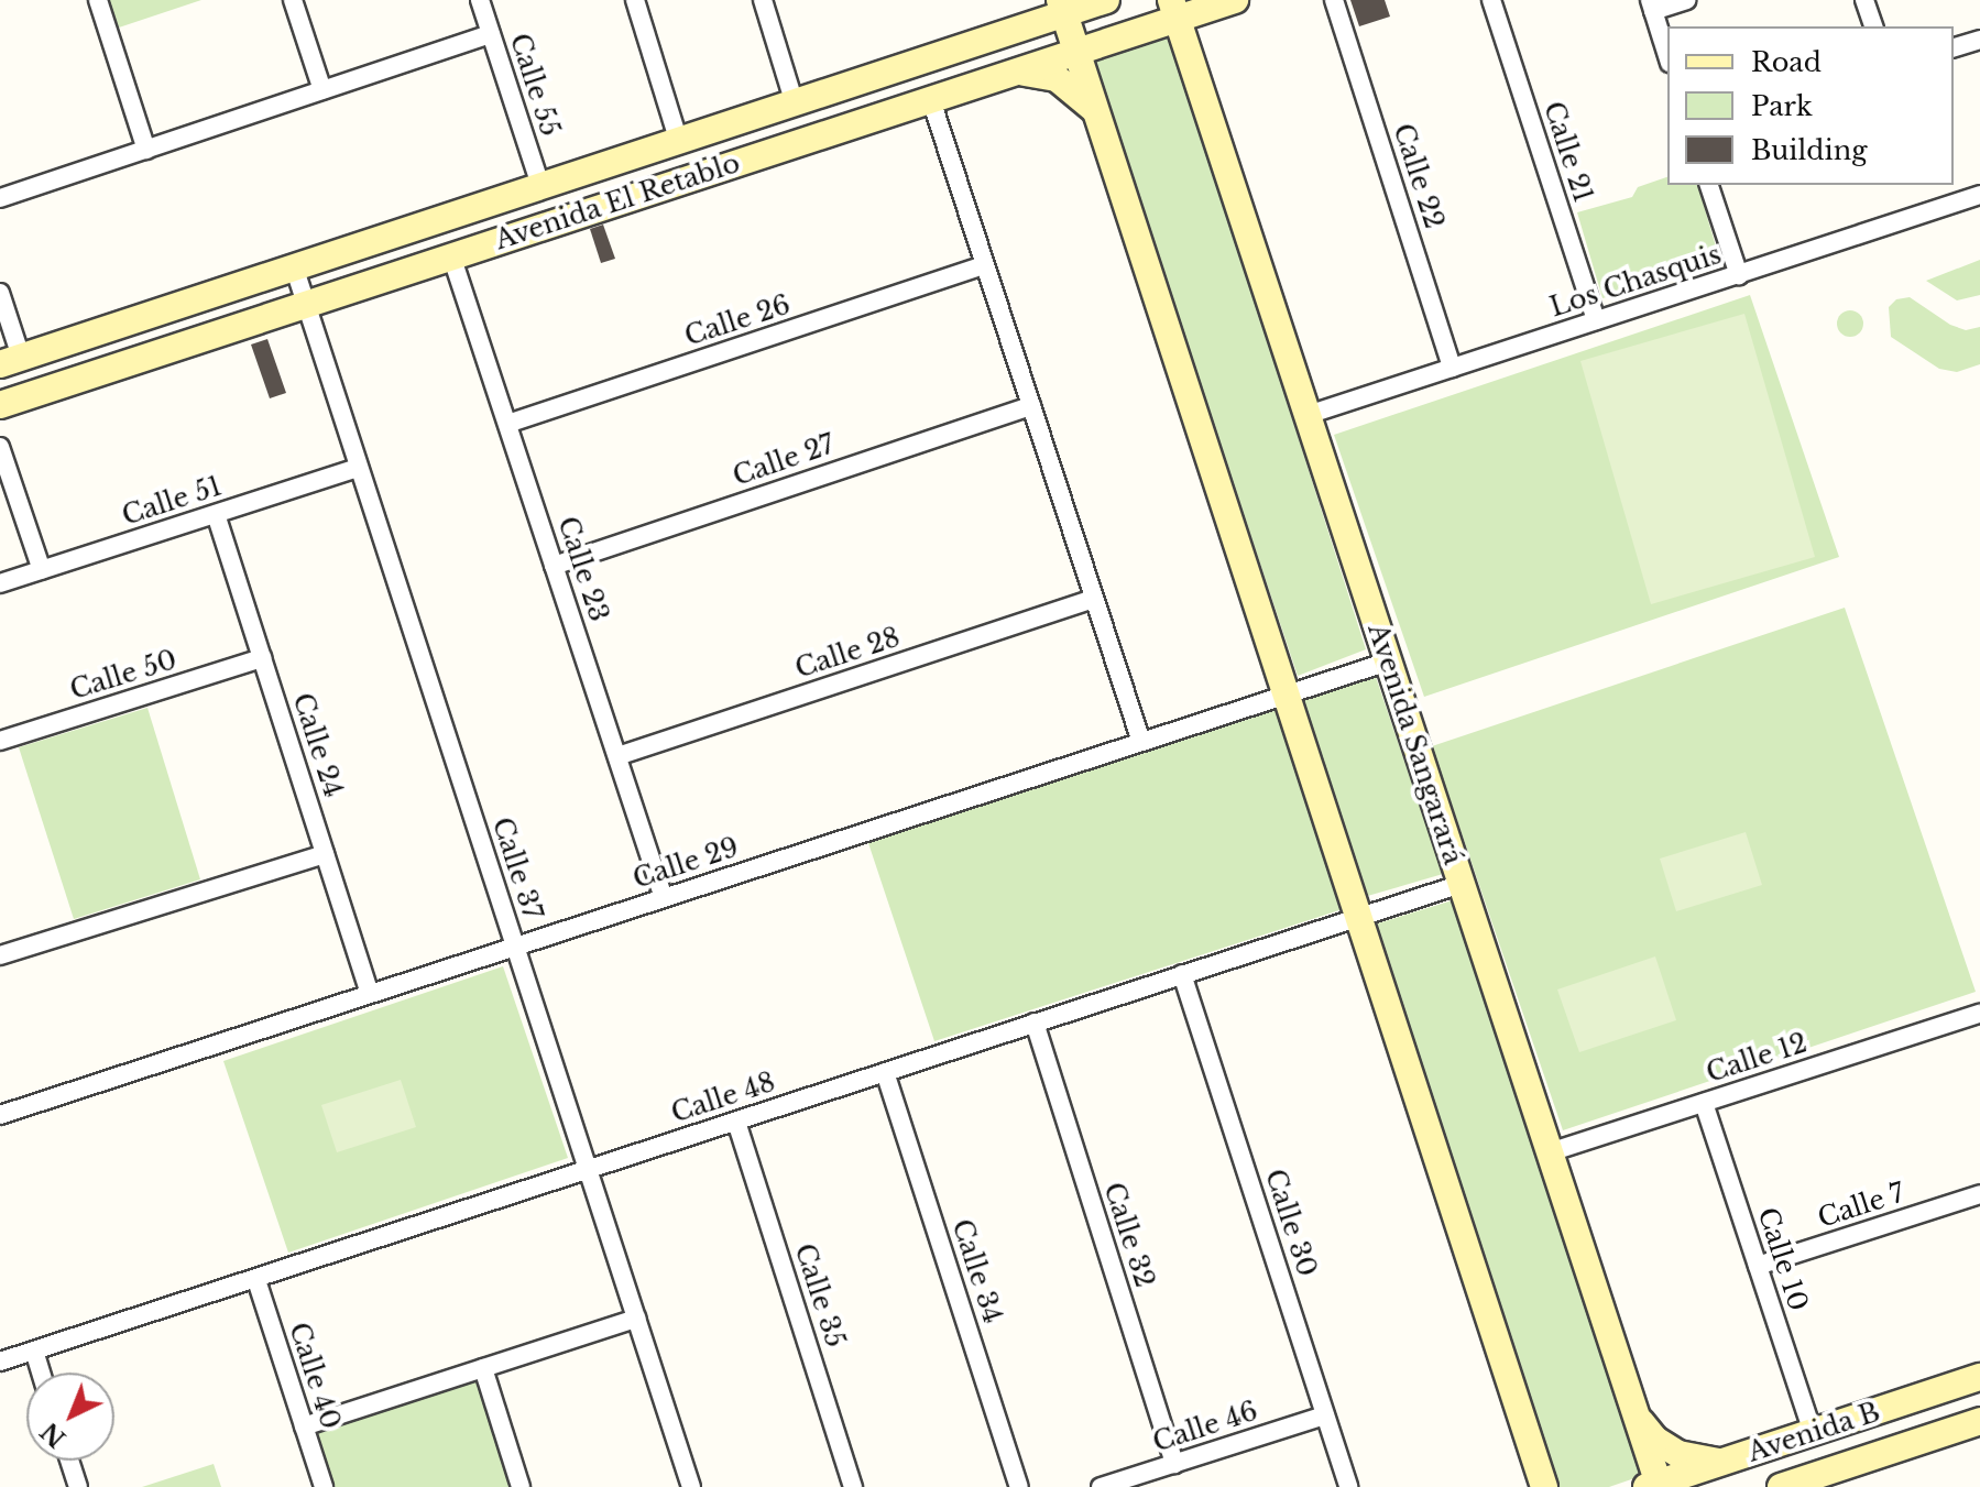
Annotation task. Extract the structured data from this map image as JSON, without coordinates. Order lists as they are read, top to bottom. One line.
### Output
{"streets":{"street":["Calle 55","Calle 21","Calle 22","Avenida El Retablo","Los Chasquis","Calle 26","Calle 27","Calle 51","Calle 23","Calle 28","Calle 50","Avenida Sangarará","Calle 24","Calle 29","Calle 37","Calle 12","Calle 48","Calle 7","Calle 30","Calle 32","Calle 10","Calle 34","Calle 35","Calle 40","Calle 46","Avenida B"]},"crossings":[["Calle 55","Avenida El Retablo"],["Calle 21","Los Chasquis"],["Calle 22","Los Chasquis"],["Avenida El Retablo","Calle 23"],["Avenida El Retablo","Avenida Sangarará"],["Avenida El Retablo","Calle 37"],["Los Chasquis","Avenida Sangarará"],["Calle 26","Calle 23"],["Calle 27","Calle 23"],["Calle 51","Calle 24"],["Calle 51","Calle 37"],["Calle 23","Calle 28"],["Calle 23","Calle 29"],["Calle 50","Calle 24"],["Avenida Sangarará","Calle 29"],["Avenida Sangarará","Calle 12"],["Avenida Sangarará","Calle 48"],["Avenida Sangarará","Avenida B"],["Calle 24","Calle 29"],["Calle 29","Calle 37"],["Calle 37","Calle 48"],["Calle 12","Calle 10"],["Calle 48","Calle 30"],["Calle 48","Calle 32"],["Calle 48","Calle 34"],["Calle 48","Calle 35"],["Calle 48","Calle 40"],["Calle 7","Calle 10"],["Calle 30","Calle 46"],["Calle 32","Calle 46"],["Calle 10","Avenida B"]],"legend":["Road","Park","Building"],"north":"bottom left"}
